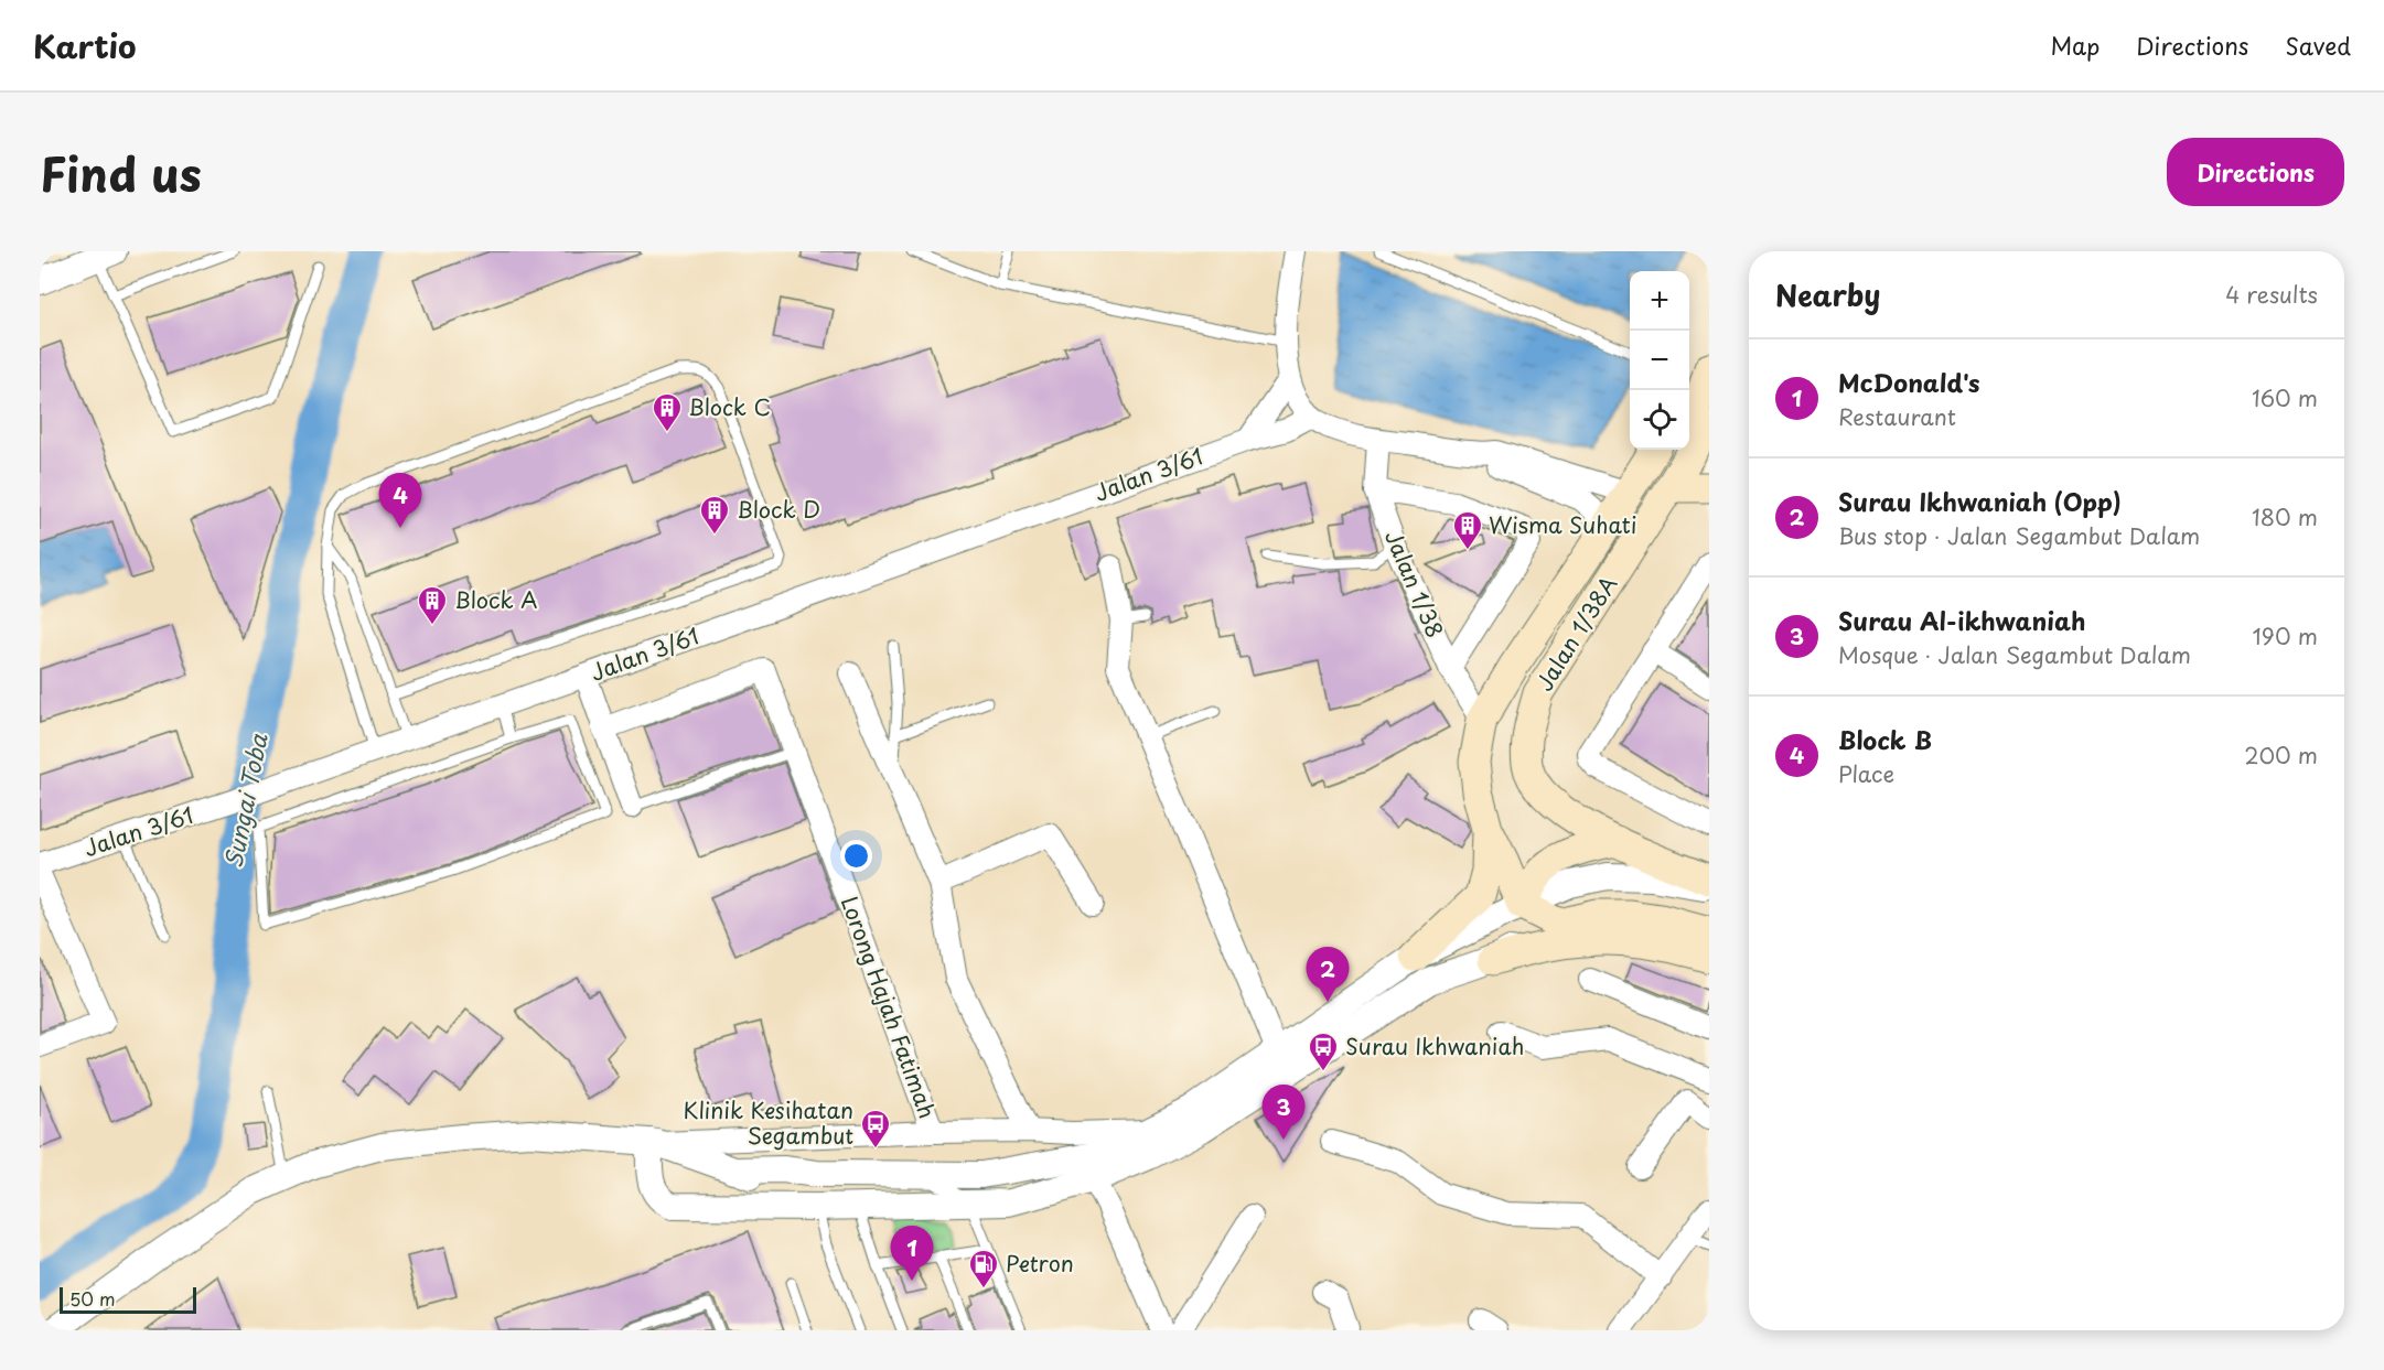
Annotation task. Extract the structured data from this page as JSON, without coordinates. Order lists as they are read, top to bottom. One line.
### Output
{"streets":{"main road":["Jalan 1/38A"],"street":["Jalan 3/61","Jalan 1/38","Lorong Hajah Fatimah"]},"crossings":[["Jalan 1/38","Jalan 1/38A"]],"water":["Sungai Toba"],"places":{"building":["Block C","Block D","Wisma Suhati","Block A"],"bus stop":["Surau Ikhwaniah","Klinik Kesihatan Segambut"],"fuel station":["Petron"]},"scale_bar":"50 m","page":{"header":"Kartio","nav":["Map","Directions","Saved"],"title":"Find us","buttons":"Directions","heading":["Nearby","4 results"],"map_buttons":["+","−"],"list":[{"mark":"1","name":"McDonald's","note":"Restaurant","value":"160 m"},{"mark":"2","name":"Surau Ikhwaniah (Opp)","note":"Bus stop · Jalan Segambut Dalam","value":"180 m"},{"mark":"3","name":"Surau Al-ikhwaniah","note":"Mosque · Jalan Segambut Dalam","value":"190 m"},{"mark":"4","name":"Block B","note":"Place","value":"200 m"}],"pins":["4","2","3","1"],"scale":"50 m"}}
